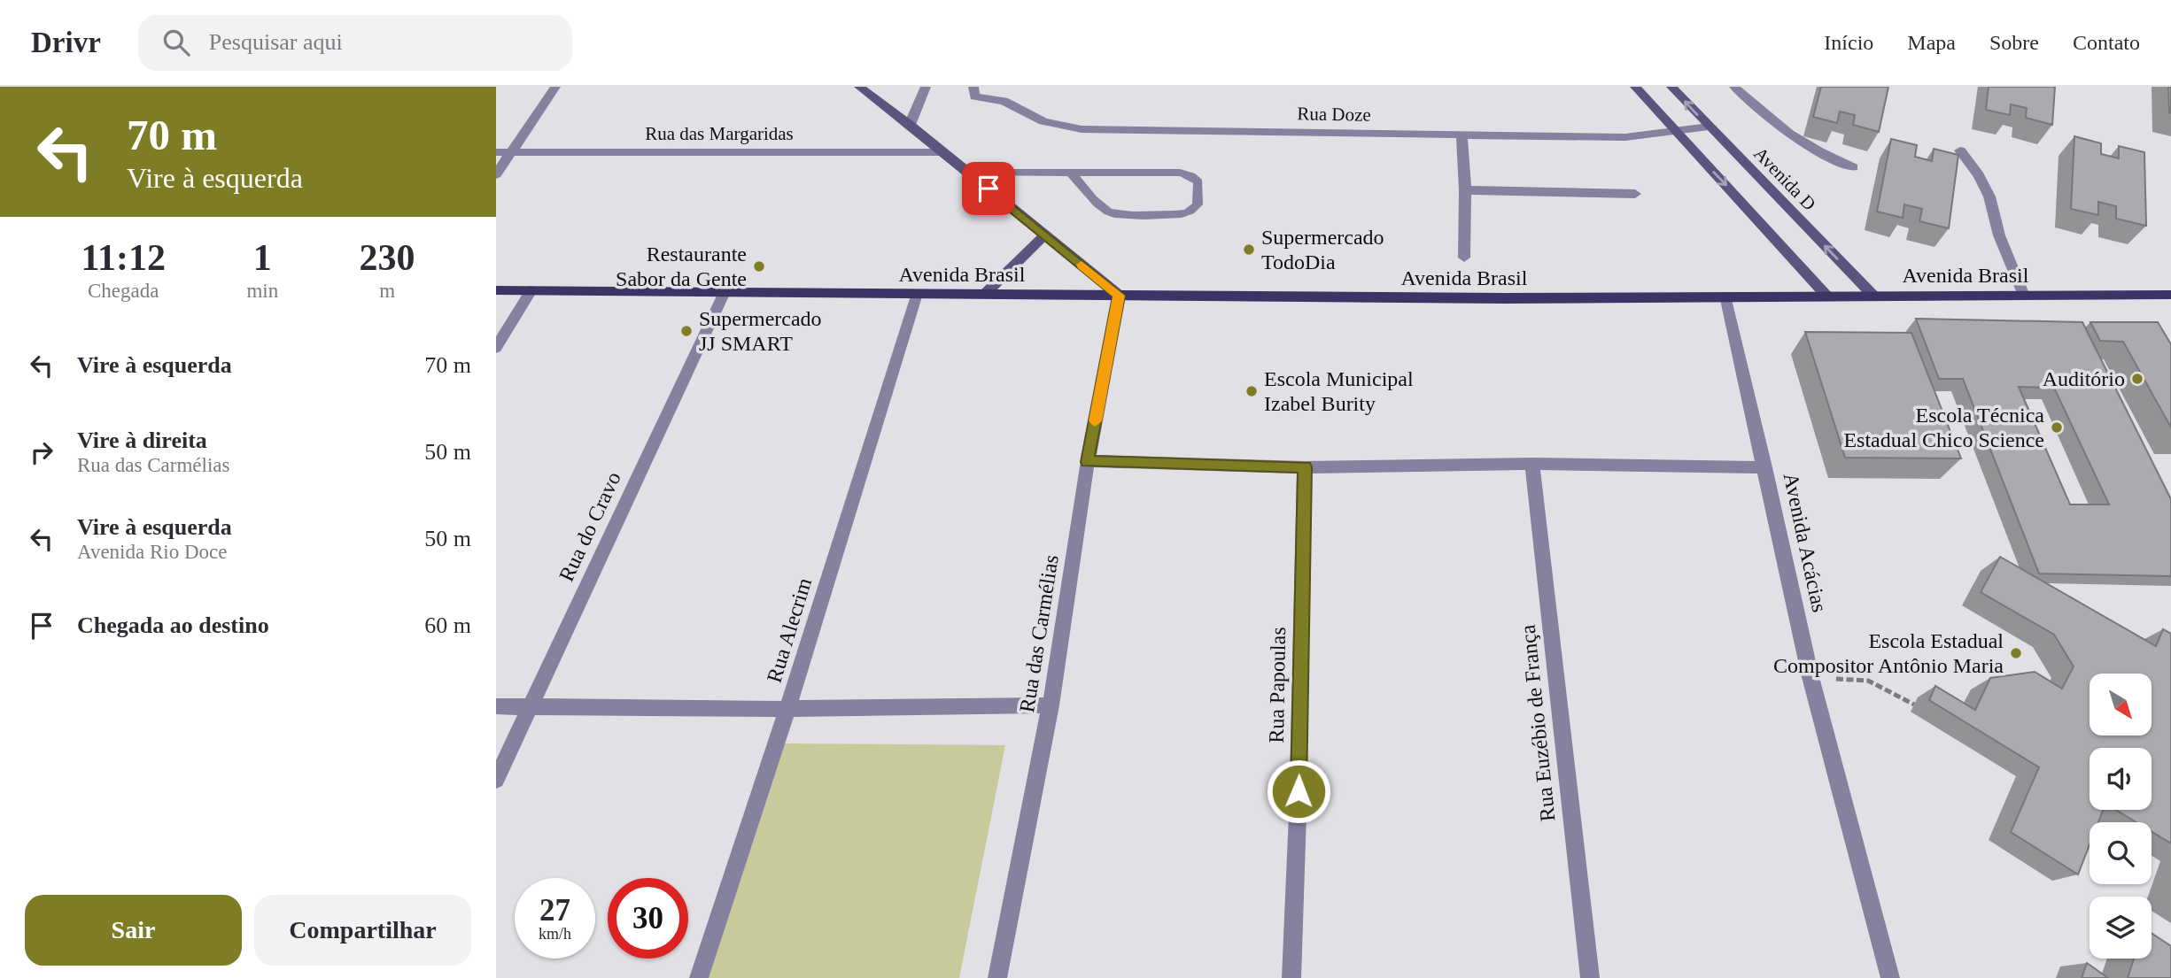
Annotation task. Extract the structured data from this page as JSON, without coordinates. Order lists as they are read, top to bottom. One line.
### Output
{"streets":{"main road":["Avenida Brasil"],"street":["Rua Doze","Rua das Margaridas","Avenida D","Rua do Cravo","Avenida Acácias","Rua Alecrim","Rua das Carmélias","Rua Papoulas","Rua Euzébio de França"]},"crossings":[["Rua Doze","Avenida D"],["Avenida D","Avenida Brasil"],["Avenida Brasil","Rua do Cravo"],["Avenida Brasil","Avenida Acácias"],["Avenida Brasil","Rua Alecrim"],["Avenida Brasil","Rua das Carmélias"]],"places":["Supermercado TodoDia","Restaurante Sabor da Gente","Supermercado JJ SMART","Auditório","Escola Municipal Izabel Burity","Escola Técnica Estadual Chico Science","Escola Estadual Compositor Antônio Maria"],"north":"bottom right","page":{"header":"Drivr","search":"Pesquisar aqui","nav":["Início","Mapa","Sobre","Contato"],"turn":["70 m","Vire à esquerda"],"eta":["11:12","Chegada","1","min","230","m"],"list":[{"name":"Vire à esquerda","value":"70 m"},{"name":"Vire à direita","note":"Rua das Carmélias","value":"50 m"},{"name":"Vire à esquerda","note":"Avenida Rio Doce","value":"50 m"},{"name":"Chegada ao destino","value":"60 m"}],"speed":"27 km/h","limit":"30","buttons":["Sair","Compartilhar"]}}
